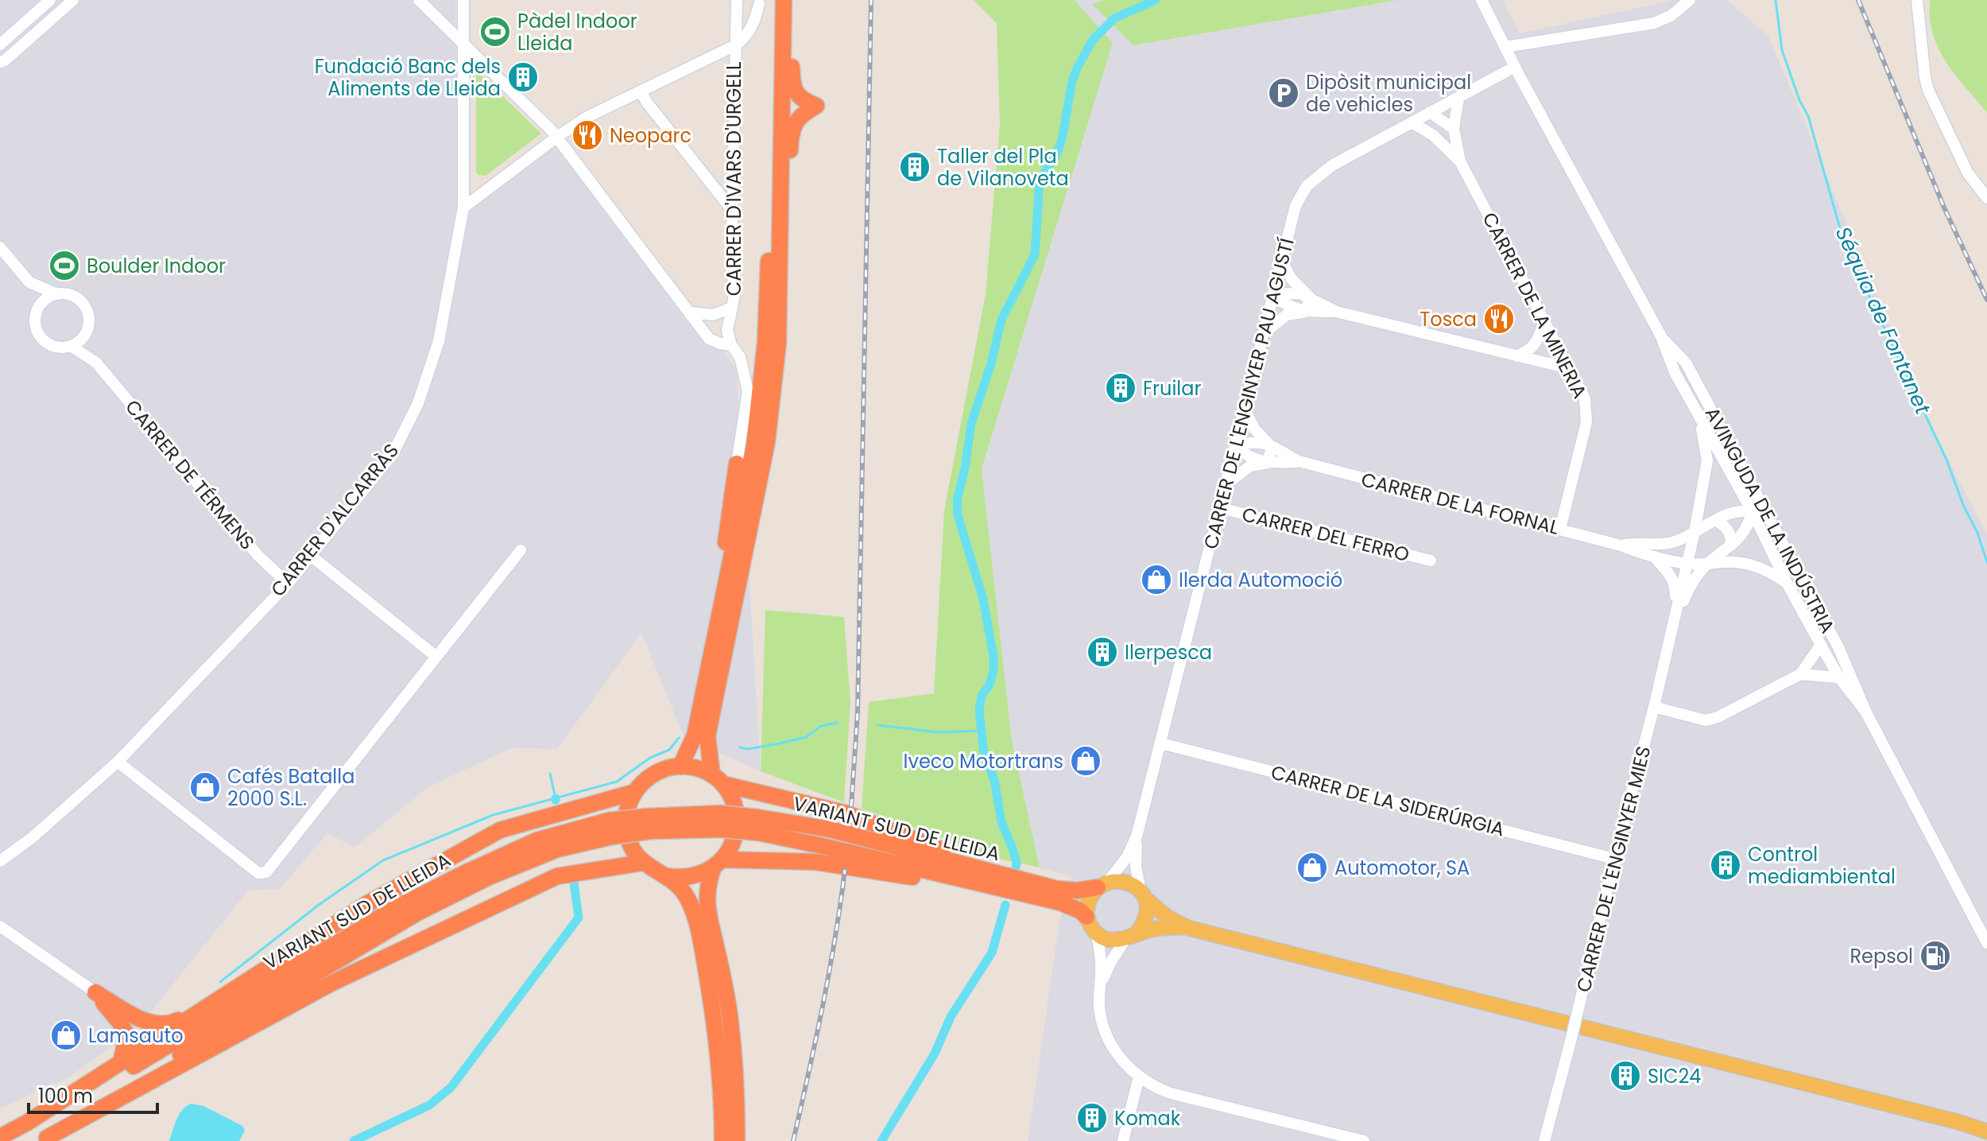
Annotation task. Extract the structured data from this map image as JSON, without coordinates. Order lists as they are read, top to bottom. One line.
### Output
{"streets":{"highway":["VARIANT SUD DE LLEIDA"],"street":["CARRER D'IVARS D'URGELL","CARRER DE LA MINERIA","CARRER DE L'ENGINYER PAU AGUSTÍ","CARRER DE TÉRMENS","CARRER DE LA FORNAL","CARRER D'ALCARRÀS","AVINGUDA DE LA INDÚSTRIA","CARRER DEL FERRO","CARRER DE LA SIDERÚRGIA","CARRER DE L'ENGINYER MIES"]},"crossings":[["CARRER DE LA MINERIA","CARRER DE L'ENGINYER PAU AGUSTÍ"],["CARRER DE LA MINERIA","CARRER DE LA FORNAL"],["CARRER DE L'ENGINYER PAU AGUSTÍ","CARRER DE LA FORNAL"],["CARRER DE L'ENGINYER PAU AGUSTÍ","AVINGUDA DE LA INDÚSTRIA"],["CARRER DE L'ENGINYER PAU AGUSTÍ","CARRER DEL FERRO"],["CARRER DE L'ENGINYER PAU AGUSTÍ","CARRER DE LA SIDERÚRGIA"],["CARRER DE L'ENGINYER PAU AGUSTÍ","VARIANT SUD DE LLEIDA"],["CARRER DE TÉRMENS","CARRER D'ALCARRÀS"],["CARRER DE LA FORNAL","AVINGUDA DE LA INDÚSTRIA"],["CARRER DE LA FORNAL","CARRER DE L'ENGINYER MIES"],["AVINGUDA DE LA INDÚSTRIA","CARRER DE L'ENGINYER MIES"],["CARRER DE LA SIDERÚRGIA","CARRER DE L'ENGINYER MIES"]],"water":["Séquia de Fontanet"],"places":{"sports":["Pàdel Indoor Lleida","Boulder Indoor"],"building":["Fundació Banc dels Aliments de Lleida","Taller del Pla de Vilanoveta","Fruilar","Ilerpesca","Control mediambiental","SIC24","Komak"],"parking":["Dipòsit municipal de vehicles"],"restaurant":["Neoparc","Tosca"],"shop":["Ilerda Automoció","Iveco Motortrans","Cafés Batalla 2000 S.L.","Automotor, SA","Lamsauto"],"fuel station":["Repsol"]},"scale_bar":"100 m"}
